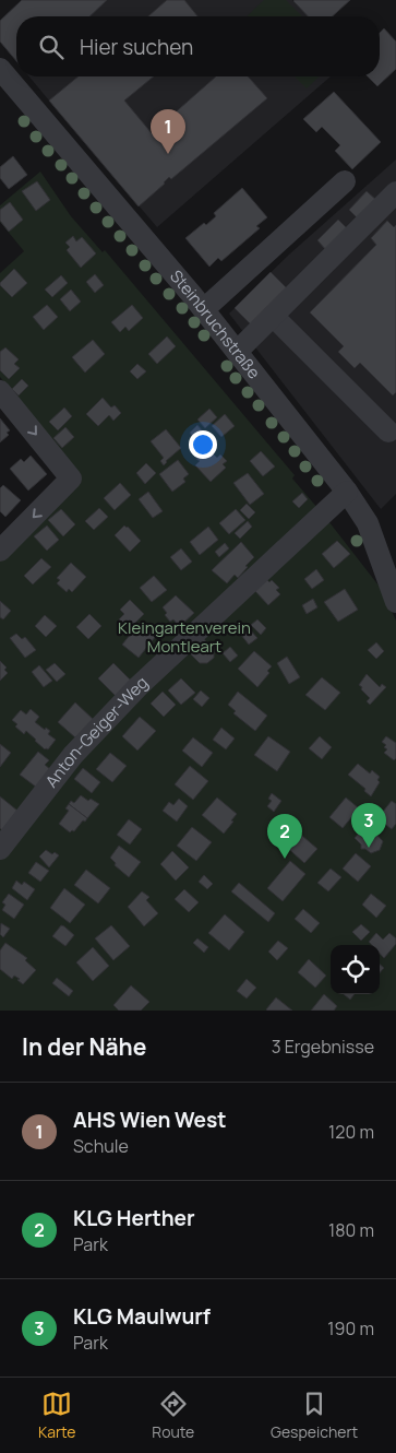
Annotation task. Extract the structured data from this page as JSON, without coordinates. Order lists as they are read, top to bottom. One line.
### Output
{"streets":{"street":["Steinbruchstraße","Anton-Geiger-Weg"]},"crossings":[["Steinbruchstraße","Anton-Geiger-Weg"]],"parks":["Kleingartenverein Montleart"],"page":{"search":"Hier suchen","pins":["1","3","2"],"heading":["In der Nähe","3 Ergebnisse"],"list":[{"mark":"1","name":"AHS Wien West","note":"Schule","value":"120 m"},{"mark":"2","name":"KLG Herther","note":"Park","value":"180 m"},{"mark":"3","name":"KLG Maulwurf","note":"Park","value":"190 m"}],"nav":["Karte","Route","Gespeichert"]}}
